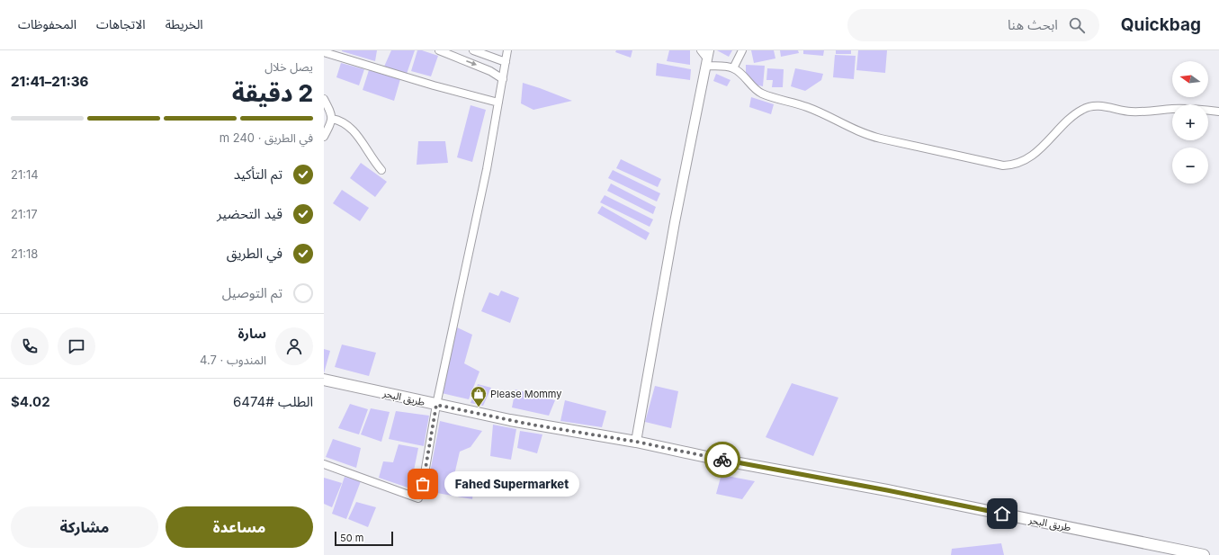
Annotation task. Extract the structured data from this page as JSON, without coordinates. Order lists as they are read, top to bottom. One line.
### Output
{"streets":{"main road":["طريق البحر"]},"places":{"shop":["Please Mommy"],"other":["Fahed Supermarket"]},"scale_bar":"50 m","north":"left","page":{"header":"Quickbag","search":"ابحث هنا","nav":["الخريطة","الاتجاهات","المحفوظات"],"heading":["2 دقيقة","يصل خلال","21:36–21:41"],"panel":["سارة","المندوب · 4.7","الطلب #6474","$4.02"],"map_buttons":["+","−"],"bar":"في الطريق · 240 m","list":[["تم التأكيد","21:14"],["قيد التحضير","21:17"],["في الطريق","21:18"],"تم التوصيل"],"bubble":"Fahed Supermarket","buttons":["مساعدة","مشاركة"],"scale":"50 m"}}
